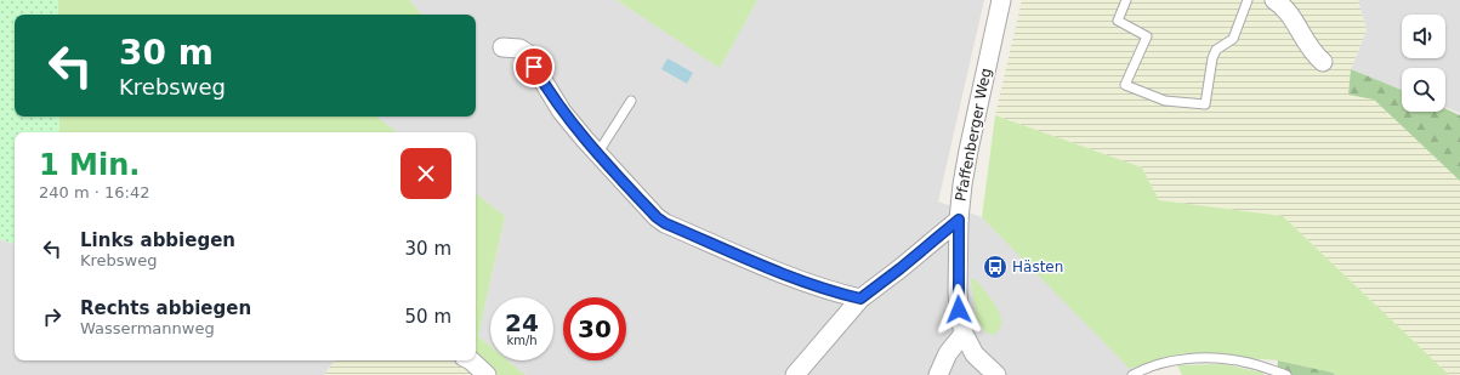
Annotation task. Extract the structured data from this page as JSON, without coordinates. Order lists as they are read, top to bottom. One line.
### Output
{"streets":{"street":["Pfaffenberger Weg"]},"places":{"bus stop":["Hästen"]},"page":{"turn":["30 m","Krebsweg"],"heading":["1 Min.","240 m · 16:42"],"list":[{"name":"Links abbiegen","note":"Krebsweg","value":"30 m"},{"name":"Rechts abbiegen","note":"Wassermannweg","value":"50 m"}],"speed":"24 km/h","limit":"30"}}
